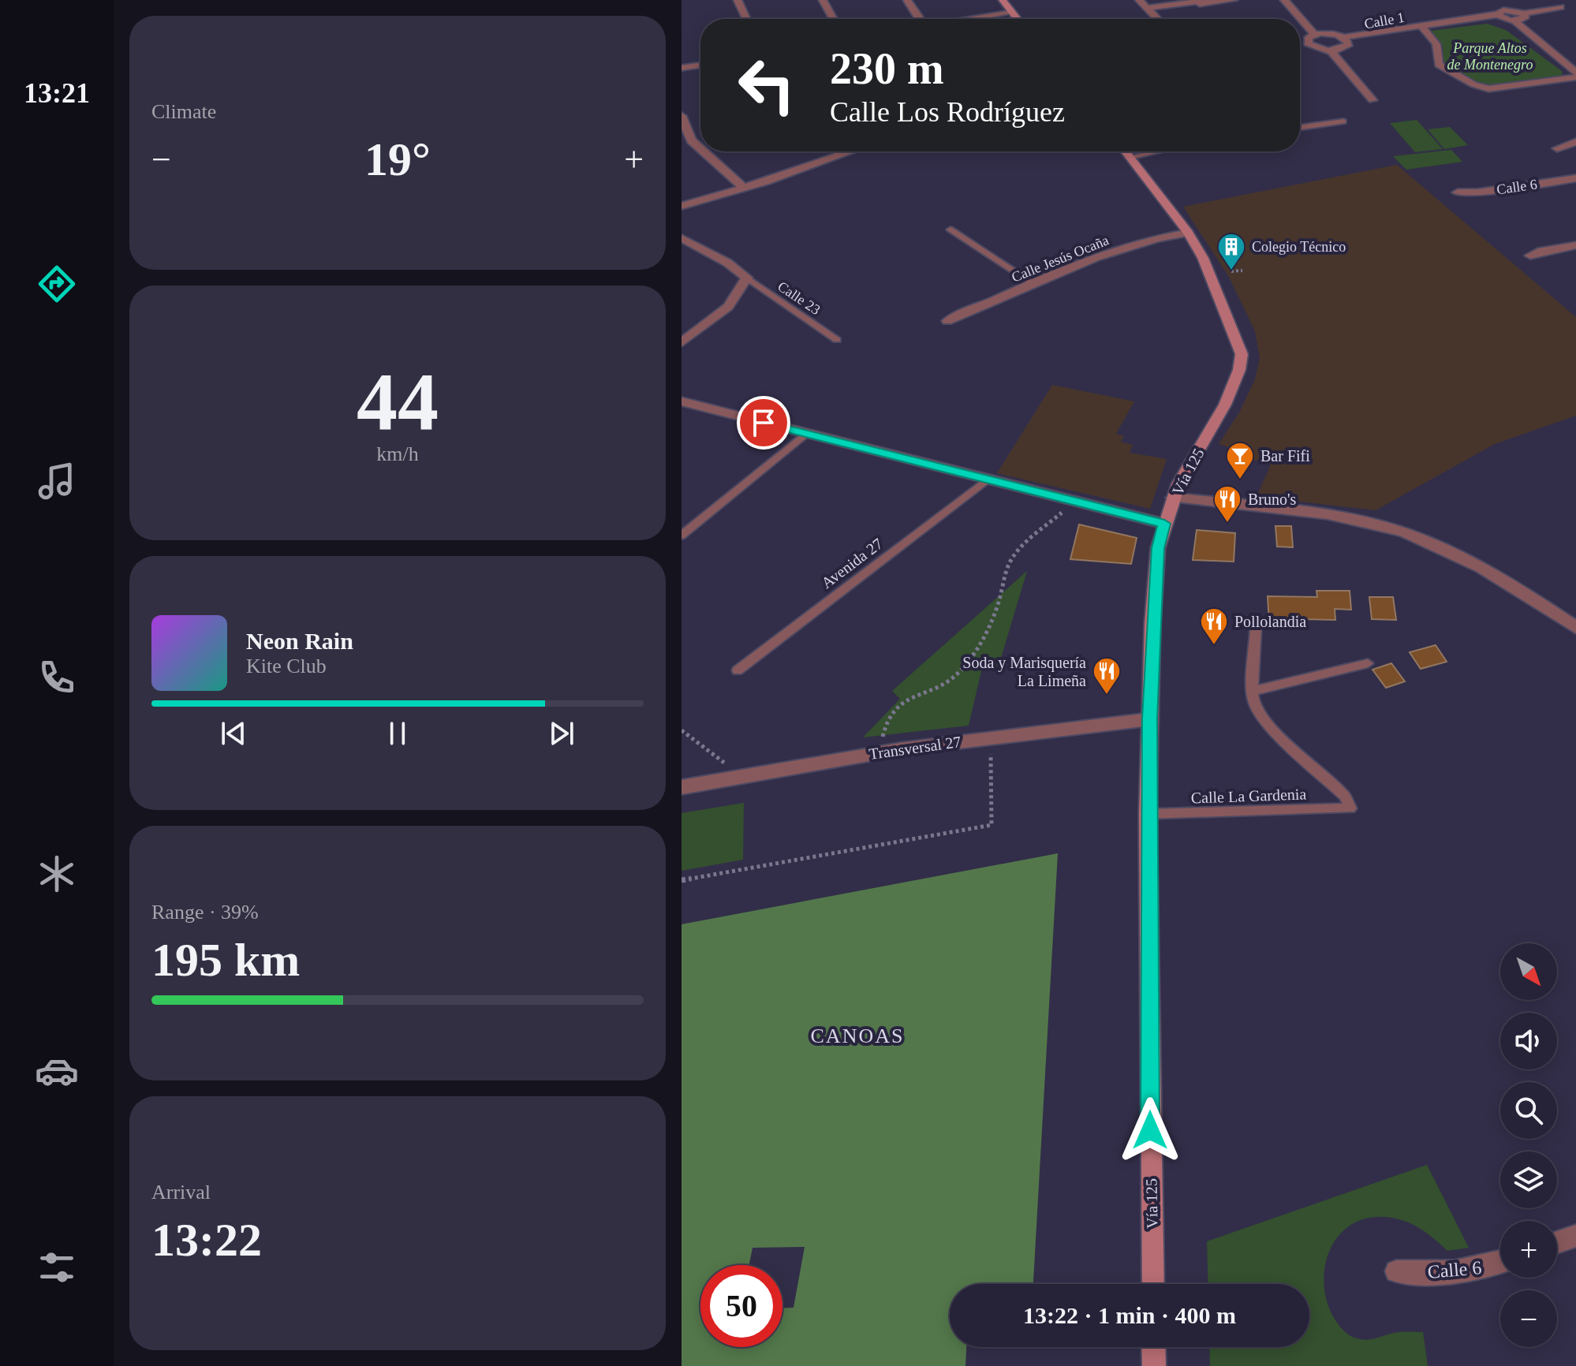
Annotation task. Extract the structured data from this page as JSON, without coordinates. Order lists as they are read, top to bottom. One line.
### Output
{"streets":{"main road":["Vía 125"],"street":["Calle 1","Calle 6","Calle Jesús Ocaña","Transversal 27"],"lane":["Calle 23","Avenida 27","Calle La Gardenia"]},"crossings":[["Calle Jesús Ocaña","Vía 125"],["Vía 125","Transversal 27"],["Vía 125","Calle La Gardenia"]],"districts":["CANOAS"],"parks":["Parque Altos de Montenegro"],"places":{"building":["Colegio Técnico"],"bar":["Bar Fifi"],"restaurant":["Bruno's","Pollolandia","Soda y Marisquería La Limeña"]},"north":"bottom right","page":{"tabs":"13:21","tile":["Climate",["44","km/h"],["Range · 39%","195 km"],["Arrival","13:22"]],"turn":["230 m","Calle Los Rodríguez"],"heat":["−","19°","+"],"song":["Neon Rain","Kite Club"],"map_buttons":["+","−"],"limit":"50","trip":"13:22 · 1 min · 400 m"}}
